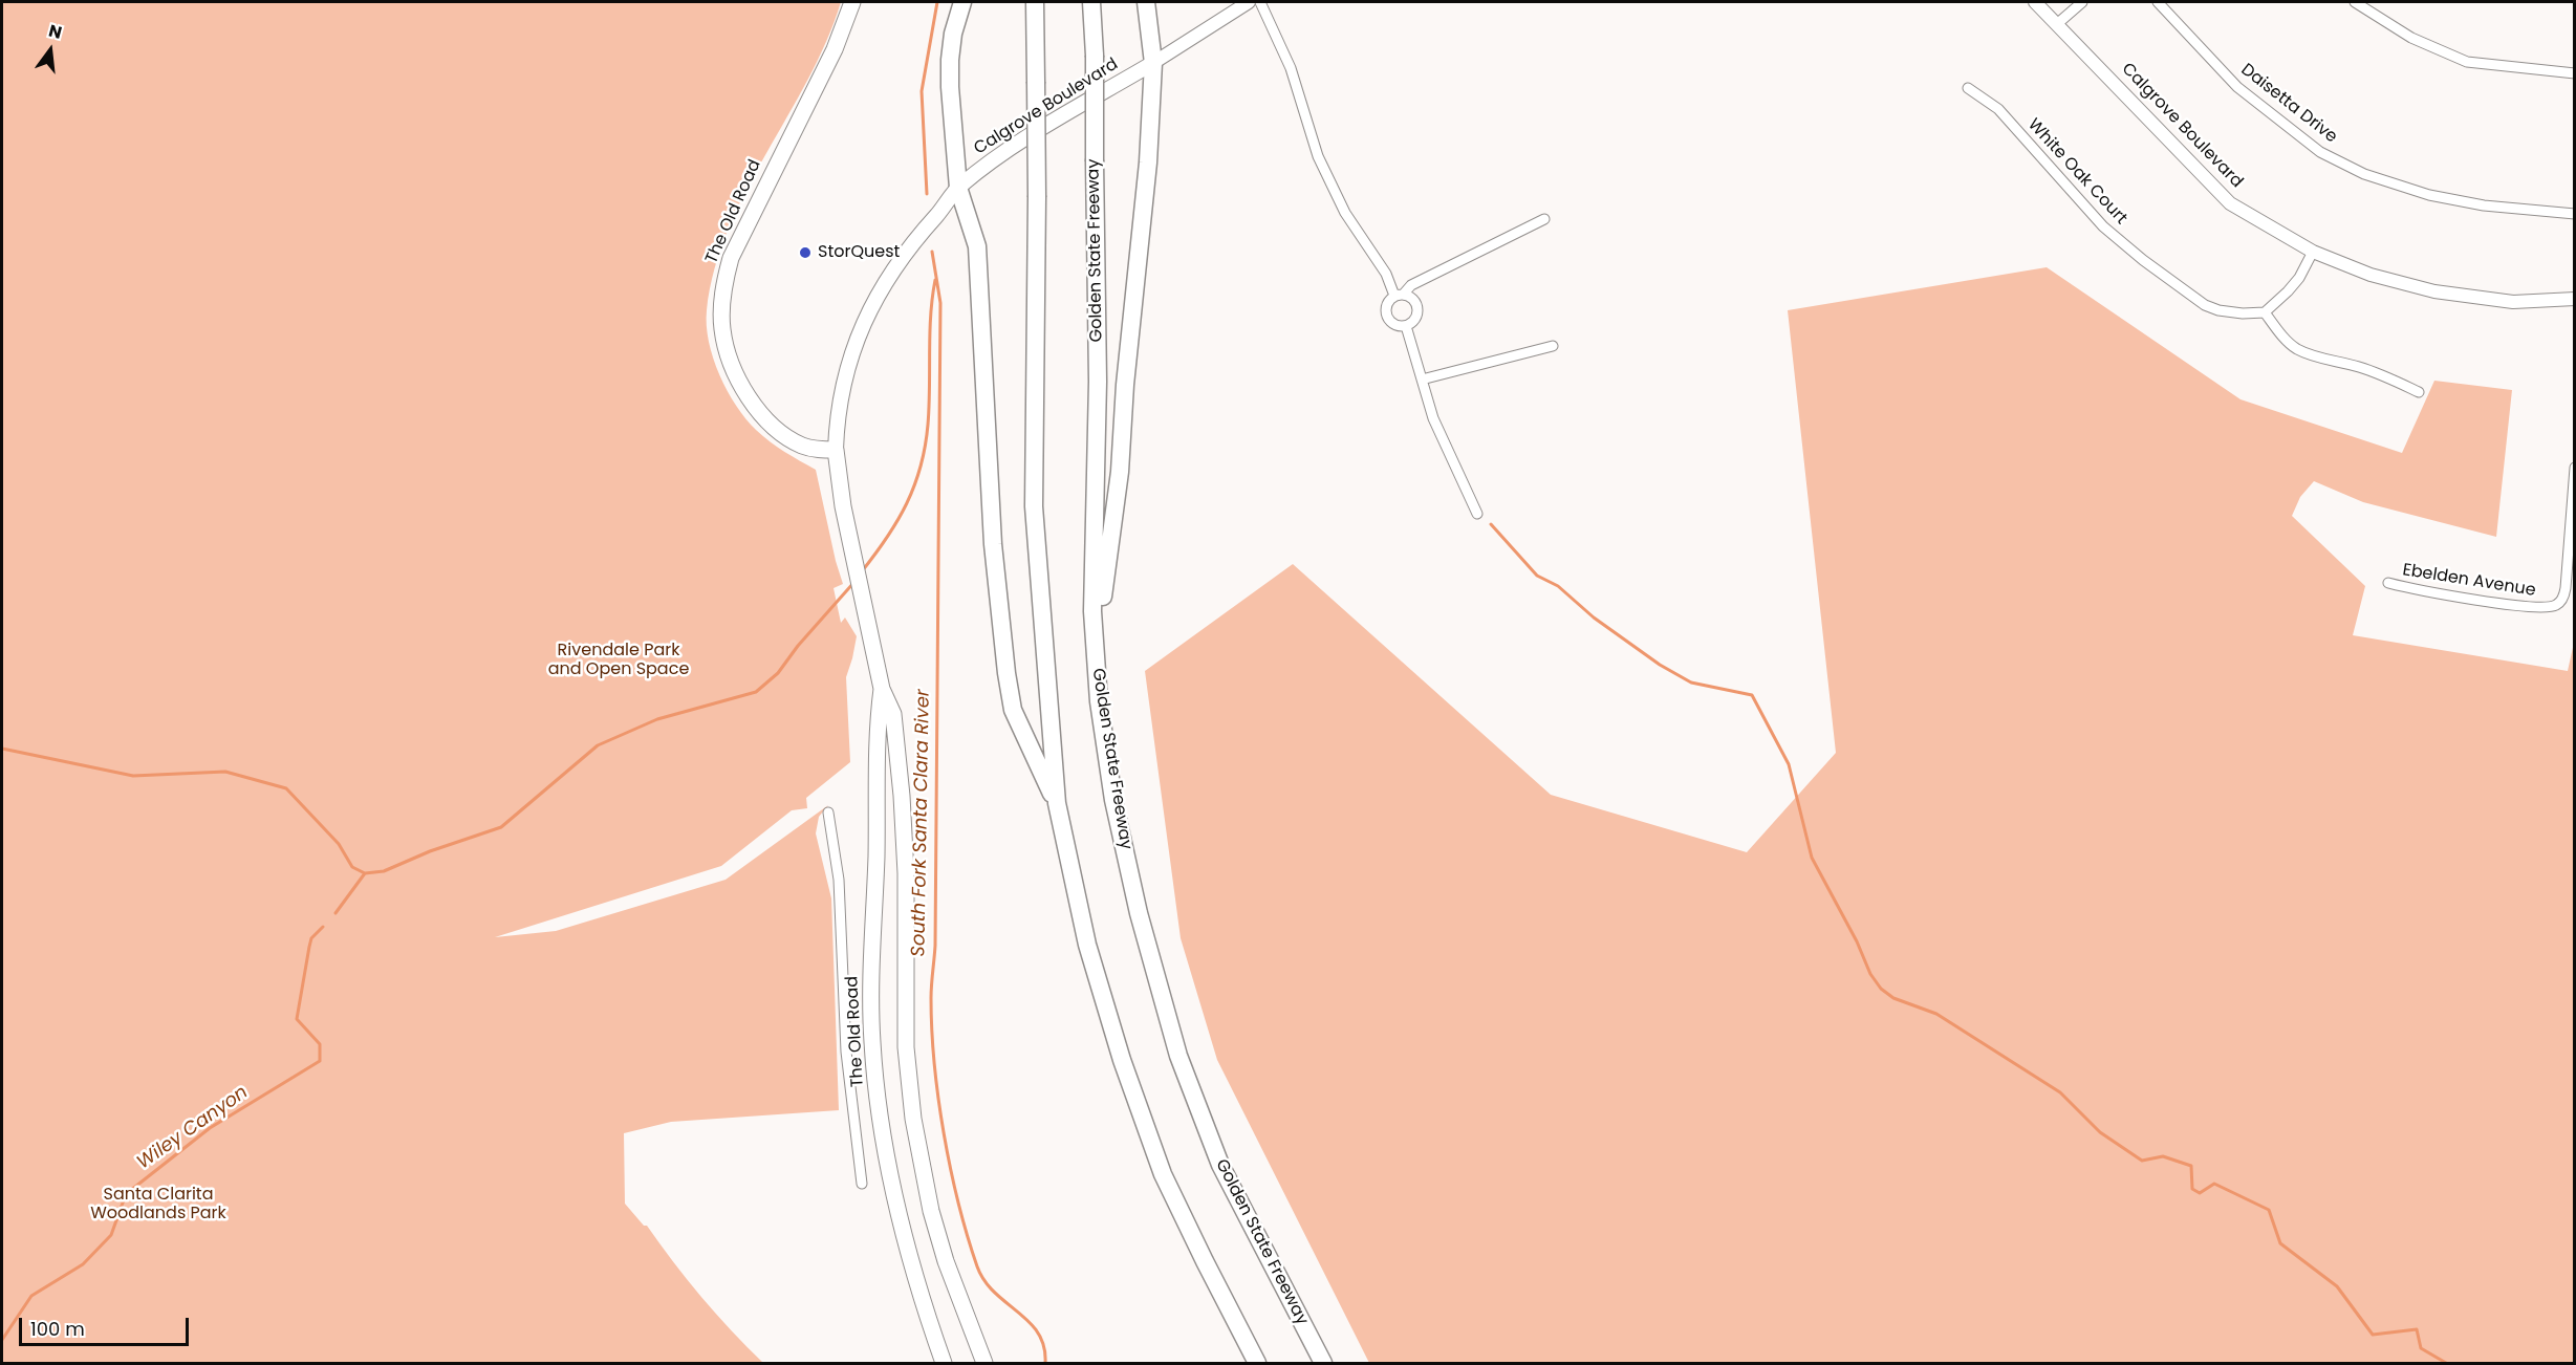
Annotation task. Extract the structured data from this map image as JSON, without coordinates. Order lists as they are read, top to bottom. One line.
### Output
{"streets":{"highway":["Golden State Freeway"],"main road":["Calgrove Boulevard","The Old Road"],"street":["Daisetta Drive","White Oak Court","Ebelden Avenue"]},"crossings":[["Calgrove Boulevard","The Old Road"]],"water":["South Fork Santa Clara River","Wiley Canyon"],"parks":["Rivendale Park and Open Space","Santa Clarita Woodlands Park"],"places":["StorQuest"],"scale_bar":"100 m","north":"top"}
